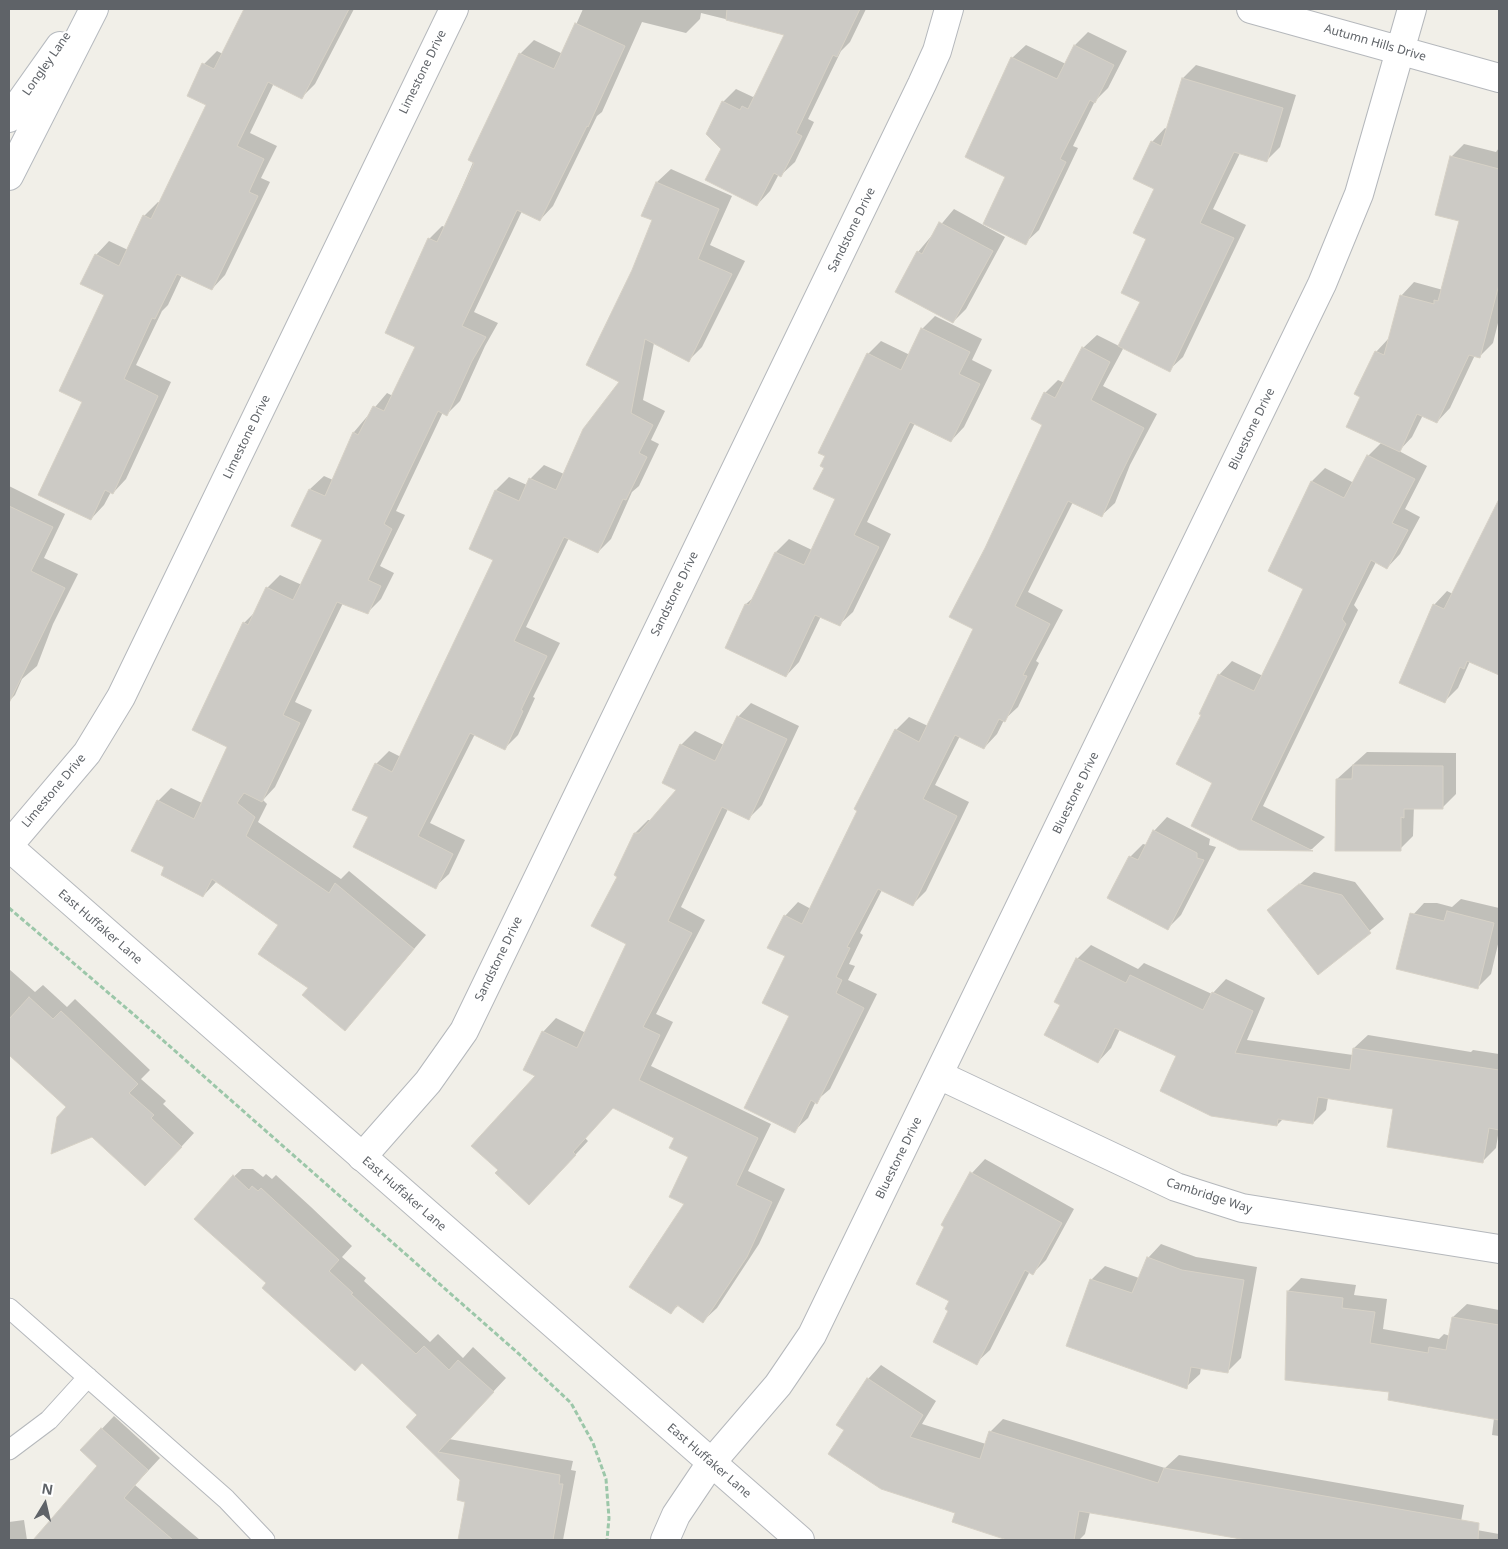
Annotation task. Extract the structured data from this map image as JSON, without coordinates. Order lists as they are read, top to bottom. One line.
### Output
{"streets":{"street":["Autumn Hills Drive","Longley Lane","Limestone Drive","Sandstone Drive","Bluestone Drive","East Huffaker Lane","Cambridge Way"]},"crossings":[["Autumn Hills Drive","Bluestone Drive"],["Limestone Drive","East Huffaker Lane"],["Sandstone Drive","East Huffaker Lane"],["Bluestone Drive","East Huffaker Lane"],["Bluestone Drive","Cambridge Way"]],"north":"top"}
